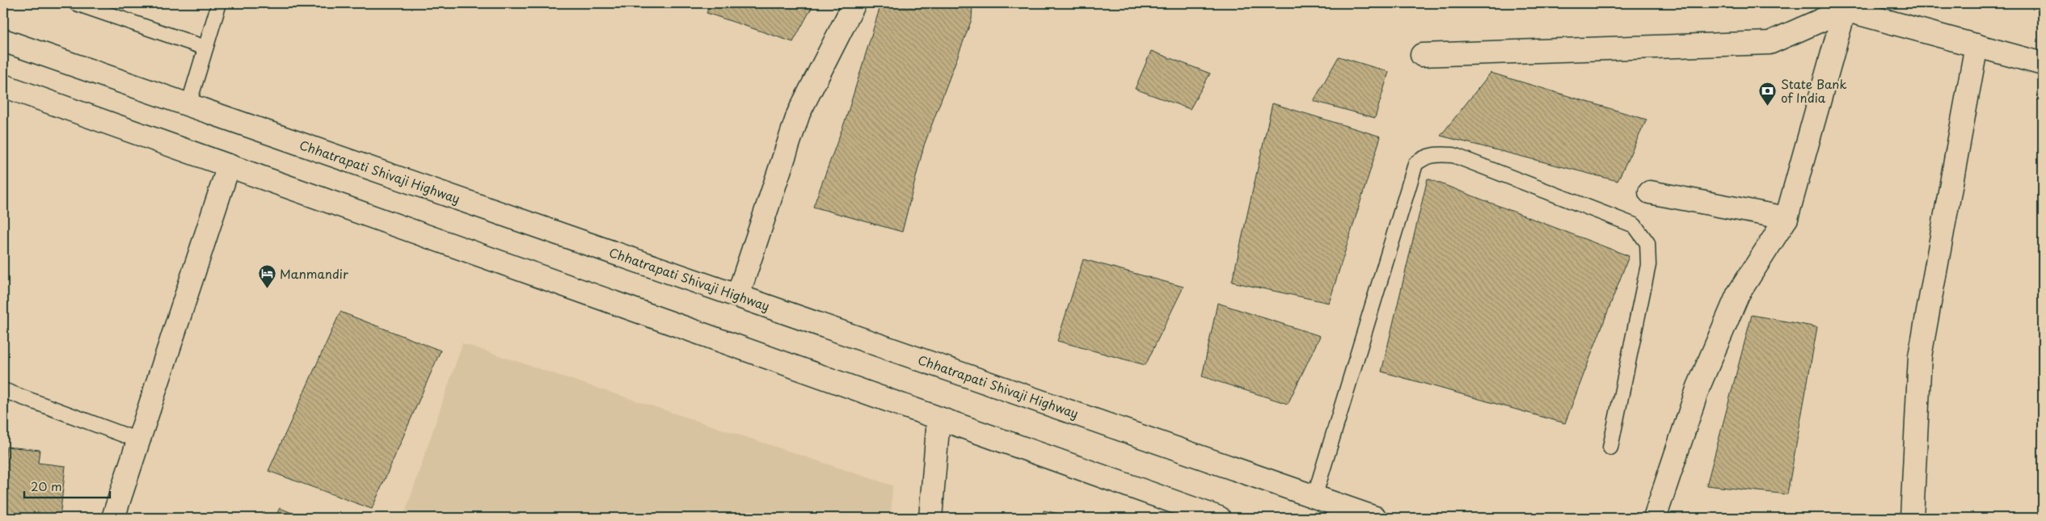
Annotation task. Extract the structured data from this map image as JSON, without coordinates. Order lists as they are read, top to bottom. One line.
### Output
{"streets":{"main road":["Chhatrapati Shivaji Highway"]},"places":{"bank":["State Bank of India"],"hotel":["Manmandir"]},"scale_bar":"20 m"}
